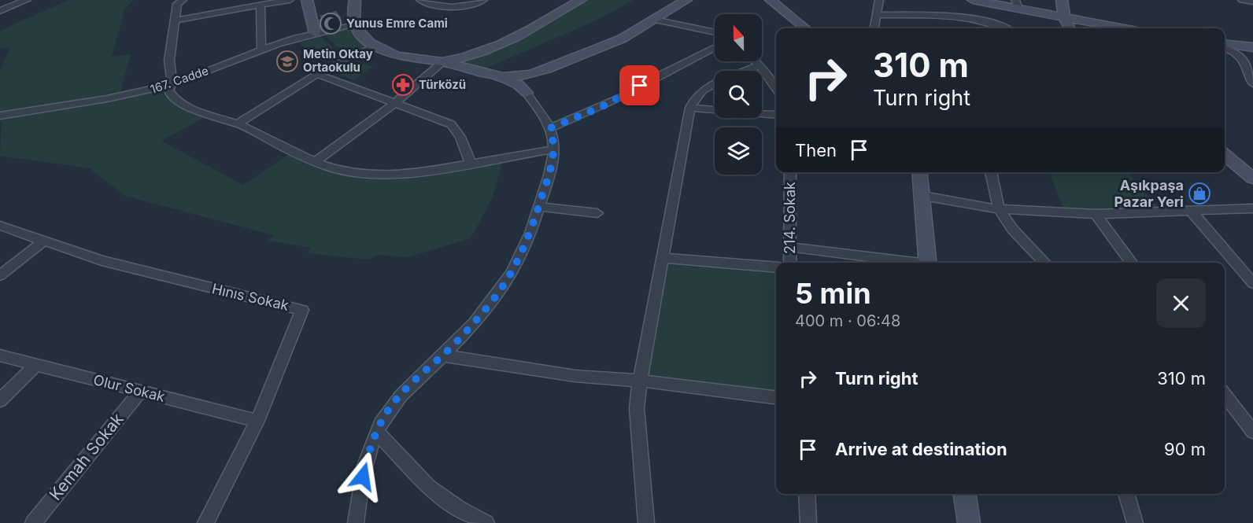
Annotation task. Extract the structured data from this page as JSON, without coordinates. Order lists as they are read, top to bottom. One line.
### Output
{"streets":{"street":["167. Cadde","214. Sokak","Hınıs Sokak","Olur Sokak","Kemah Sokak"]},"crossings":[["Hınıs Sokak","Olur Sokak"],["Olur Sokak","Kemah Sokak"]],"places":{"mosque":["Yunus Emre Cami"],"school or university":["Metin Oktay Ortaokulu"],"pharmacy":["Türközü"],"shop":["Aşıkpaşa Pazar Yeri"]},"north":"top","page":{"turn":["310 m","Turn right"],"then":"Then","heading":["5 min","400 m · 06:48"],"list":[{"name":"Turn right","value":"310 m"},{"name":"Arrive at destination","value":"90 m"}]}}
